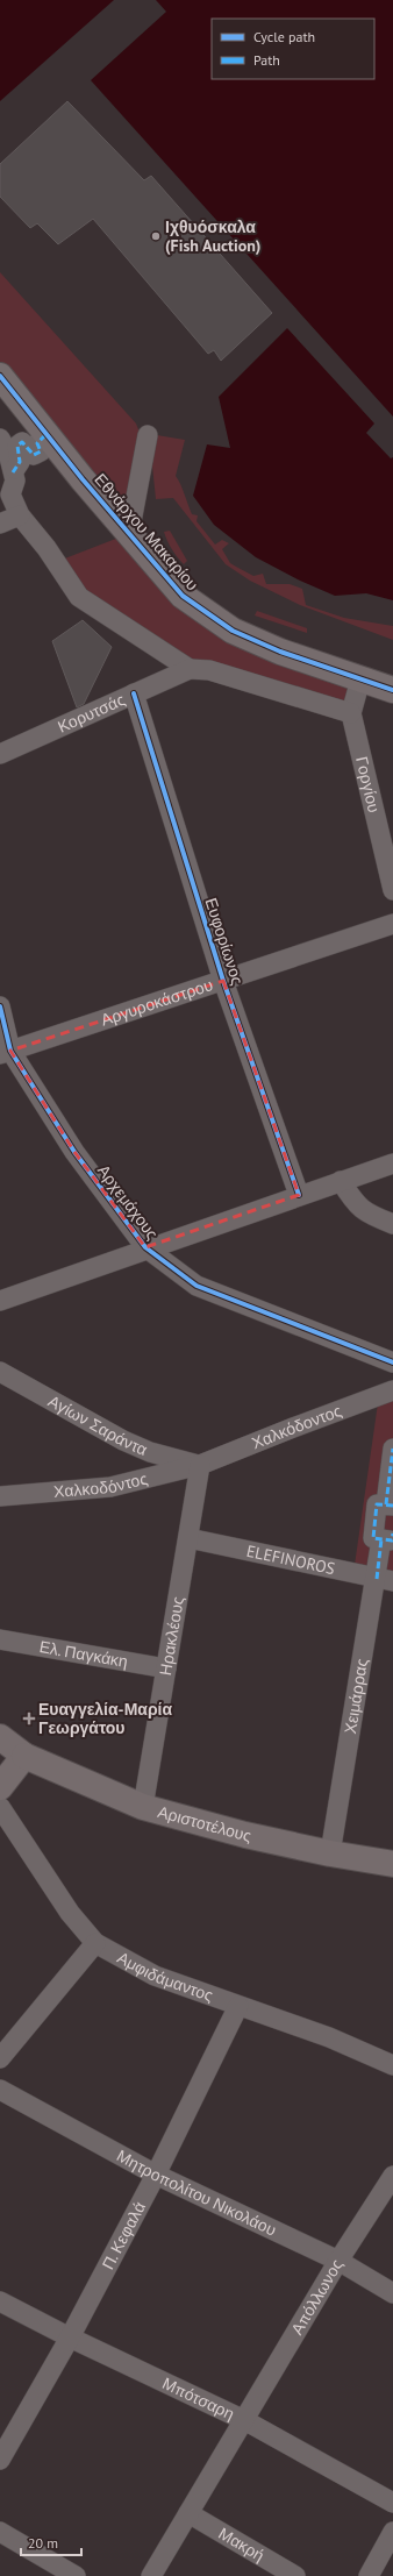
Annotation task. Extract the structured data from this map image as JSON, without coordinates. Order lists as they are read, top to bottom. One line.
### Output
{"streets":{"street":["Εθνάρχου Μακαρίου","Κορυτσάς","Γοργίου","Ευφορίωνος","Αργυροκάστρου","Αρχεμάχους","Αγίων Σαράντα","Χαλκόδοντος","Χαλκοδόντος","ELEFINOROS","Ηρακλέους","Ελ. Παγκάκη","Χειμάρρας","Αριστοτέλους","Αμφιδάμαντος","Μητροπολίτου Νικολάου","Π. Κεφαλά","Απόλλωνος","Μπότσαρη","Μακρή"]},"crossings":[["Εθνάρχου Μακαρίου","Γοργίου"],["Κορυτσάς","Γοργίου"],["Κορυτσάς","Ευφορίωνος"],["Ευφορίωνος","Αργυροκάστρου"],["Αργυροκάστρου","Αρχεμάχους"],["Αγίων Σαράντα","Χαλκόδοντος"],["Αγίων Σαράντα","Χαλκοδόντος"],["Αγίων Σαράντα","Ηρακλέους"],["Χαλκόδοντος","Χαλκοδόντος"],["Χαλκόδοντος","Ηρακλέους"],["Χαλκοδόντος","Ηρακλέους"],["ELEFINOROS","Ηρακλέους"],["ELEFINOROS","Χειμάρρας"],["Ηρακλέους","Ελ. Παγκάκη"],["Ηρακλέους","Αριστοτέλους"],["Χειμάρρας","Αριστοτέλους"],["Αμφιδάμαντος","Π. Κεφαλά"],["Μητροπολίτου Νικολάου","Π. Κεφαλά"],["Μητροπολίτου Νικολάου","Απόλλωνος"],["Π. Κεφαλά","Μπότσαρη"],["Απόλλωνος","Μπότσαρη"],["Απόλλωνος","Μακρή"]],"places":{"other":["Ιχθυόσκαλα (Fish Auction)"],"health":["Ευαγγελία-Μαρία Γεωργάτου"]},"legend":["Cycle path","Path"],"scale_bar":"20 m"}
